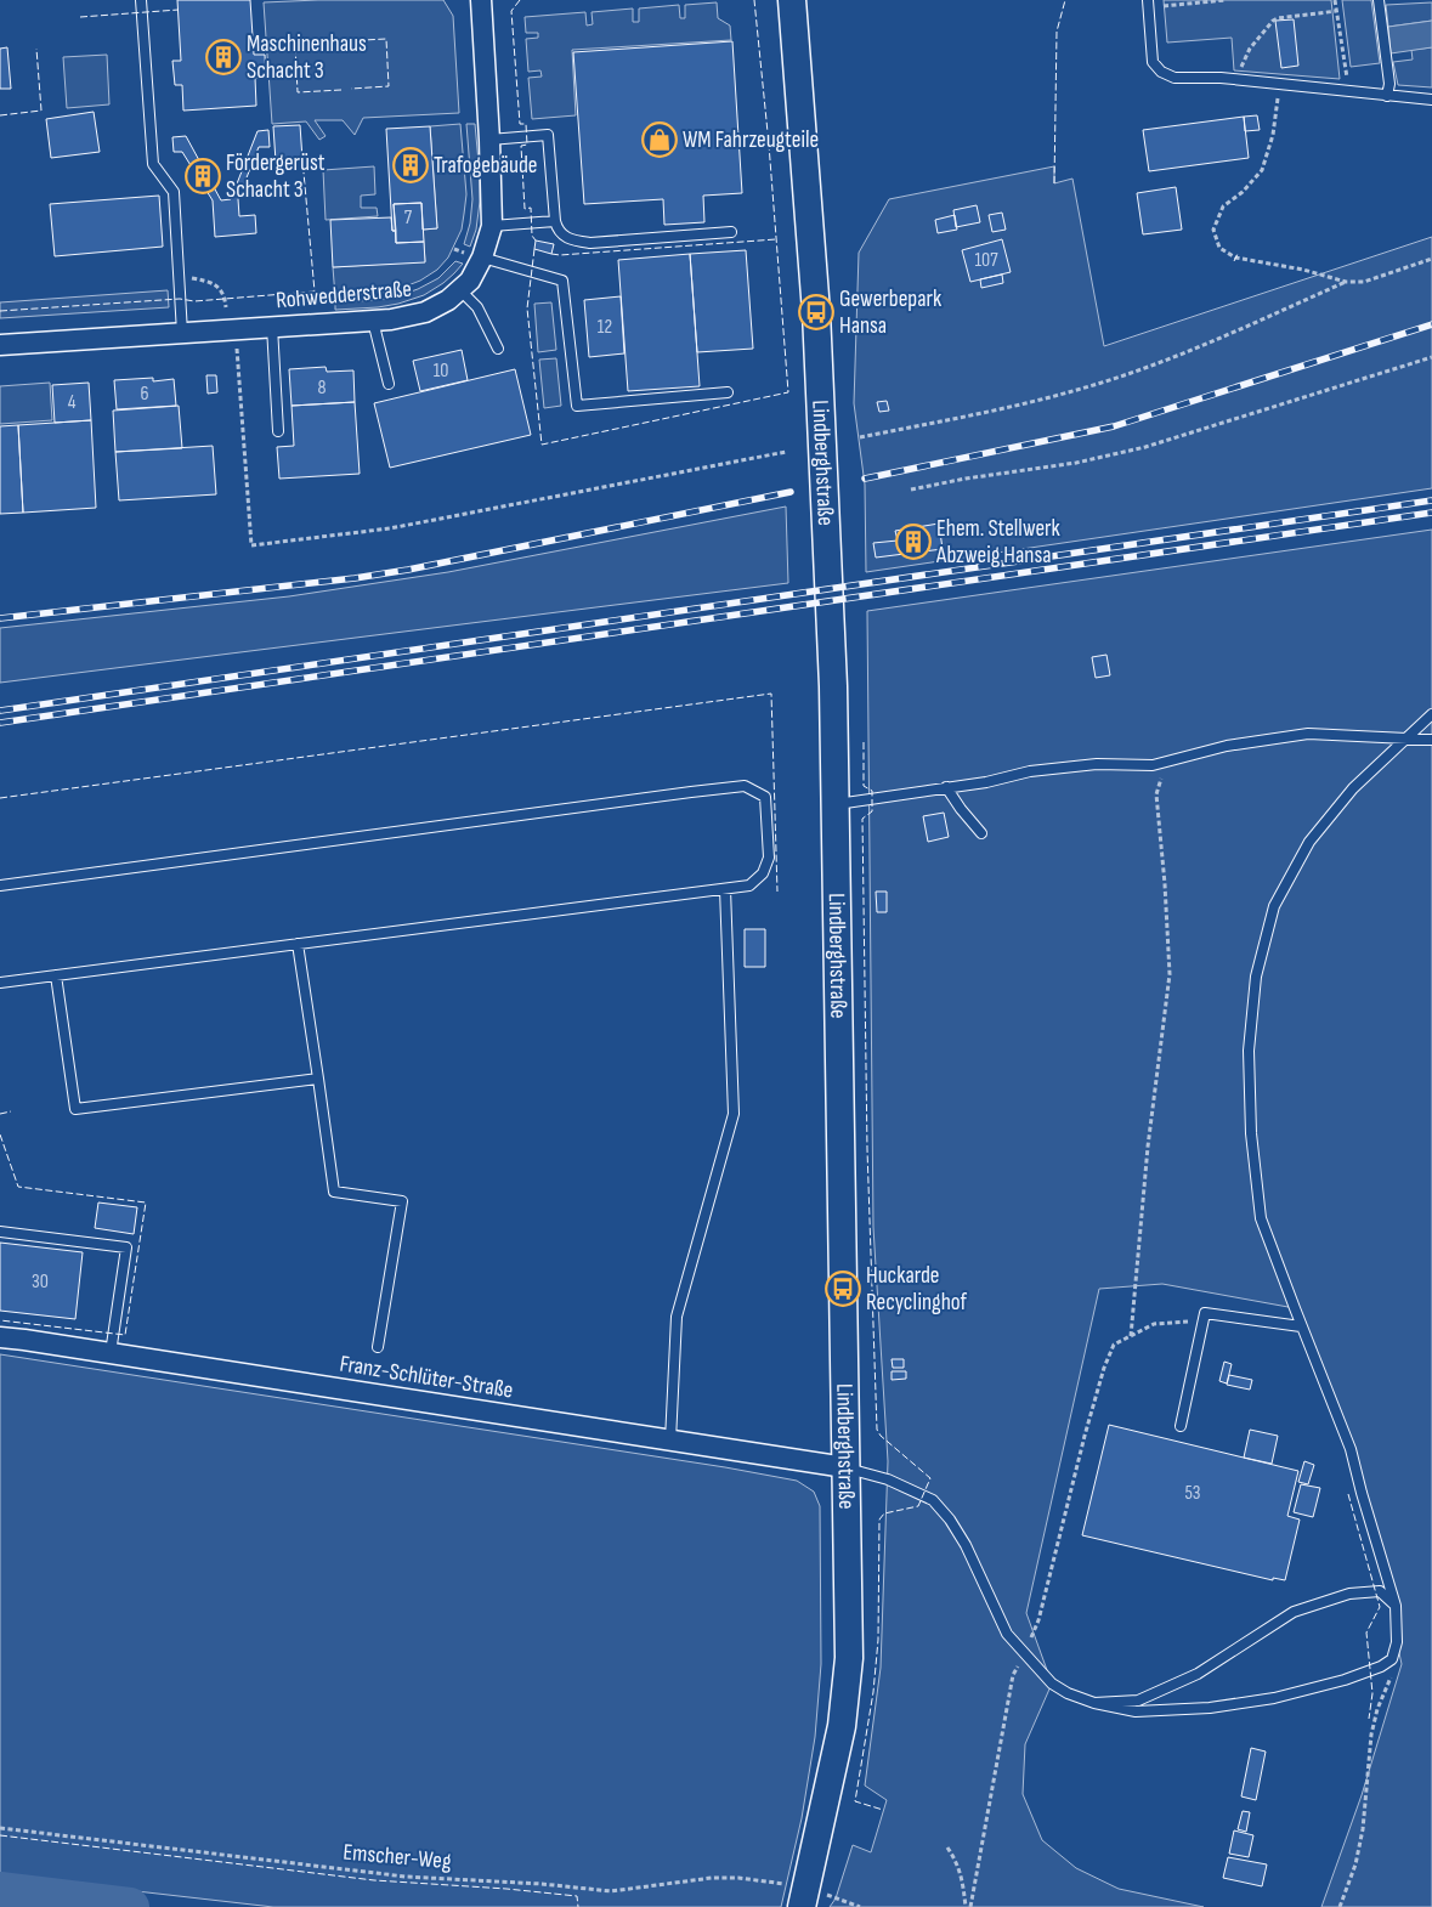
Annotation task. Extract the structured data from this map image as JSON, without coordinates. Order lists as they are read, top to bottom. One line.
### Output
{"streets":{"main road":["Lindberghstraße"],"street":["Rohwedderstraße","Franz-Schlüter-Straße"],"path":["Emscher-Weg"]},"crossings":[["Lindberghstraße","Franz-Schlüter-Straße"],["Lindberghstraße","Emscher-Weg"]],"places":{"building":["Maschinenhaus Schacht 3","Trafogebäude","Fördergerüst Schacht 3","Ehem. Stellwerk Abzweig Hansa"],"shop":["WM Fahrzeugteile"],"bus stop":["Gewerbepark Hansa","Huckarde Recyclinghof"]},"house_numbers":["7","107","12","10","8","6","4","30","53"]}
